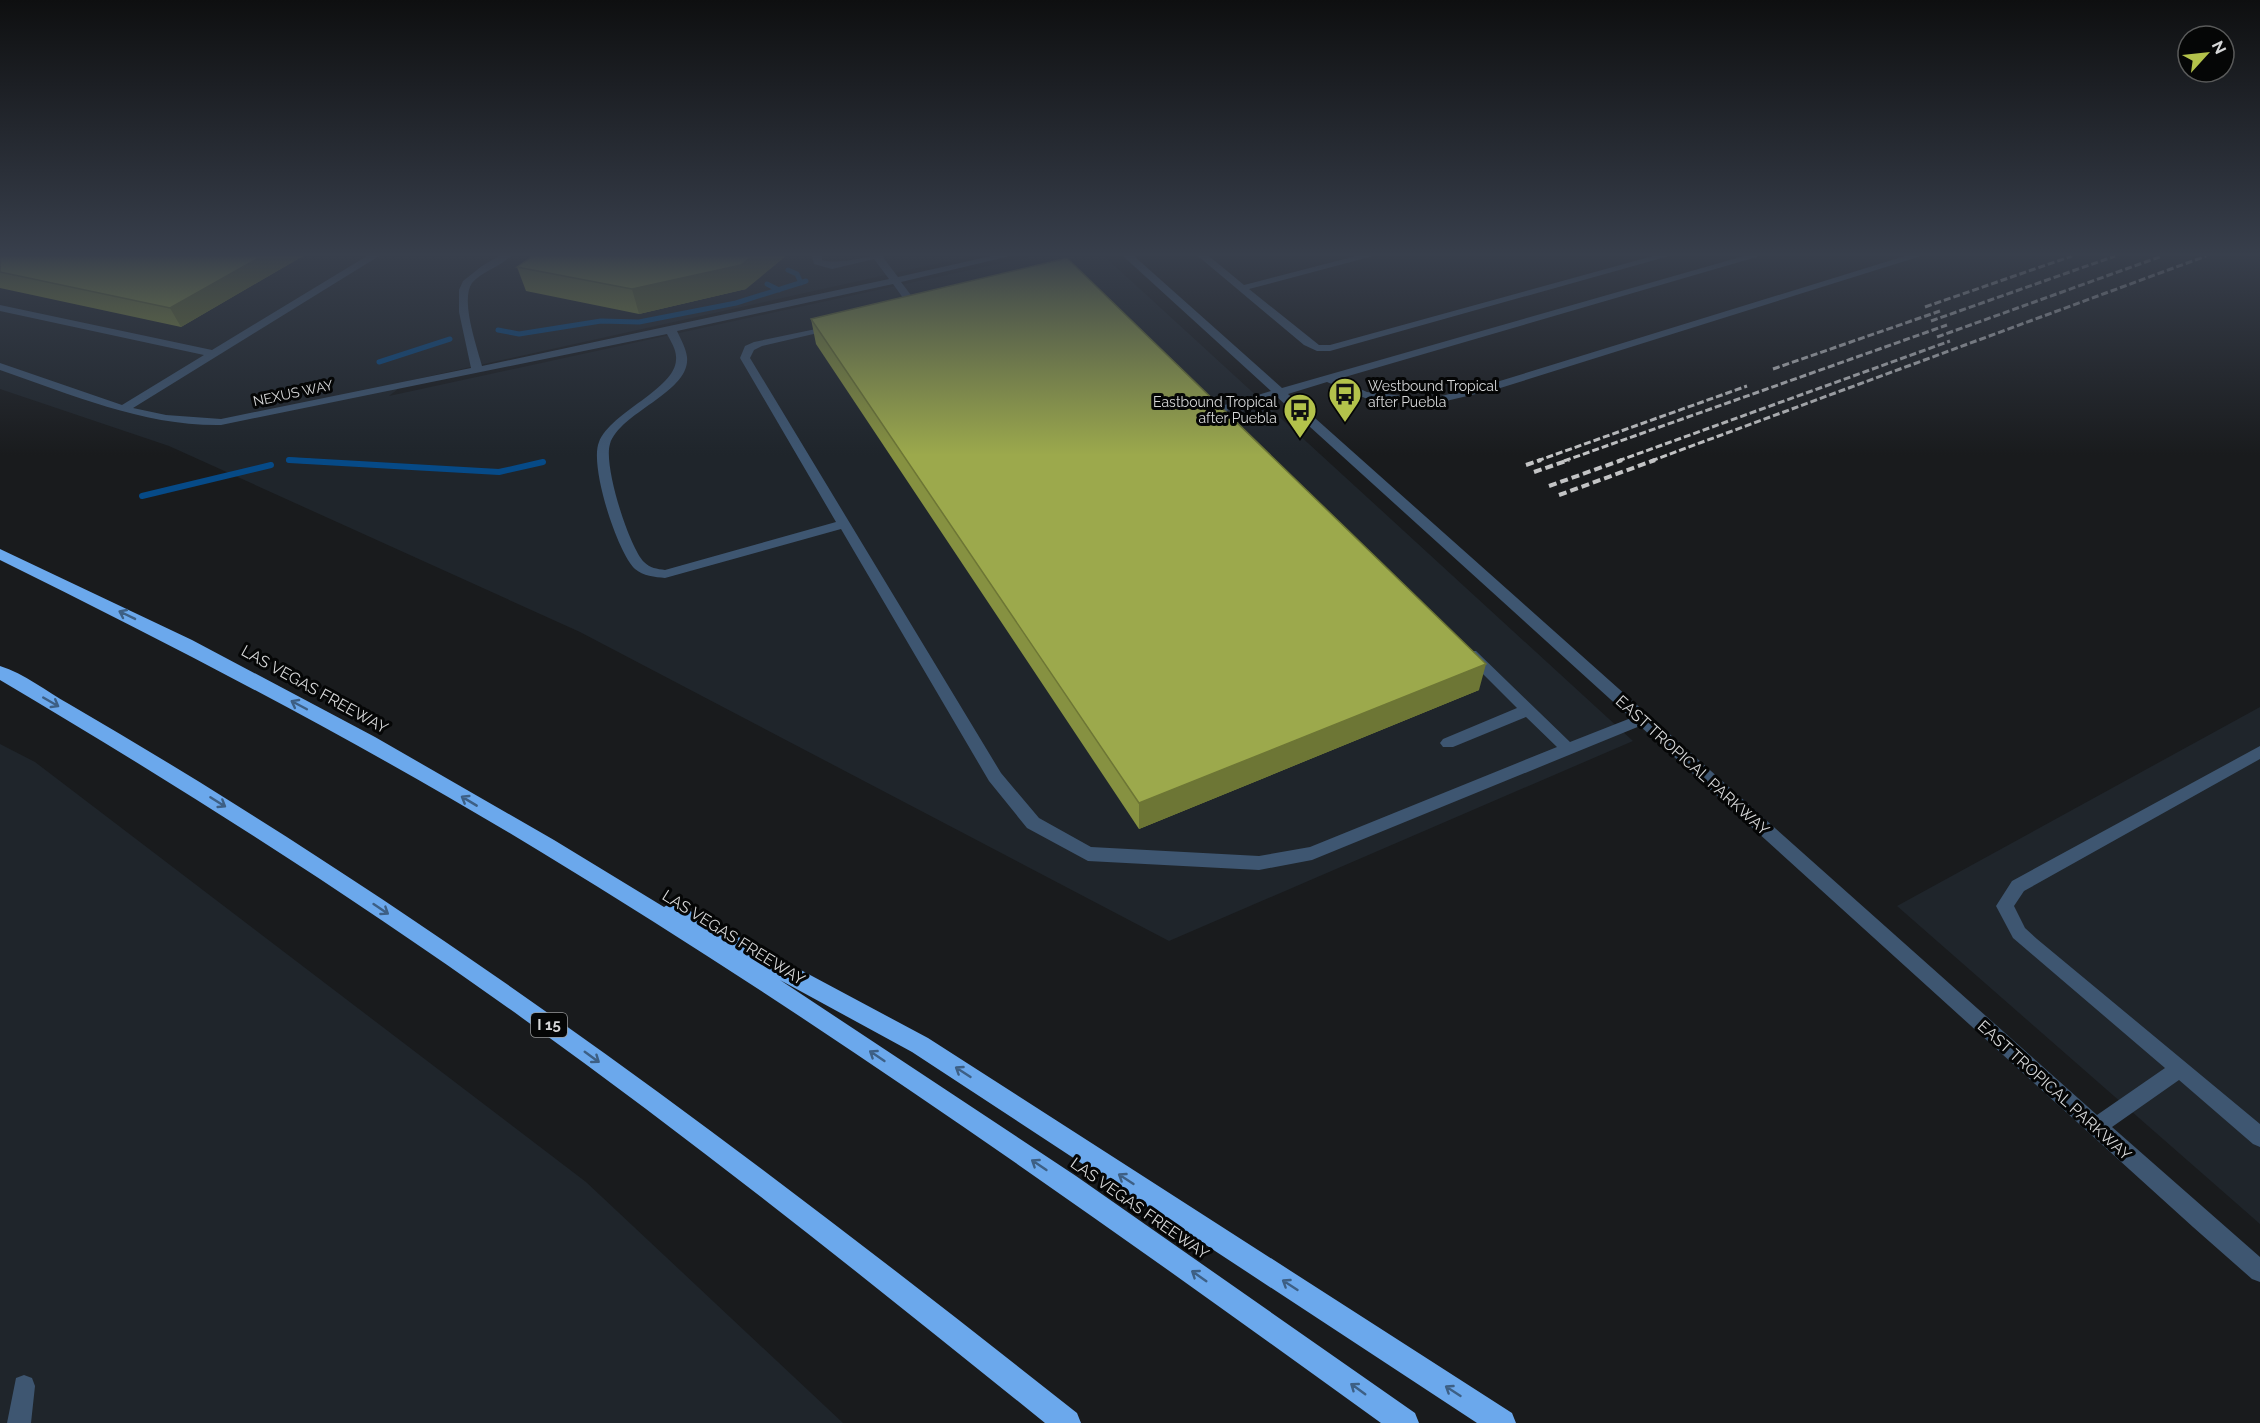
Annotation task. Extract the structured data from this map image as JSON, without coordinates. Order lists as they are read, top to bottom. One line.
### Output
{"streets":{"highway":["LAS VEGAS FREEWAY","I 15"],"street":["NEXUS WAY","EAST TROPICAL PARKWAY"]},"places":{"bus stop":["Westbound Tropical after Puebla","Eastbound Tropical after Puebla"]},"north":"top right"}
